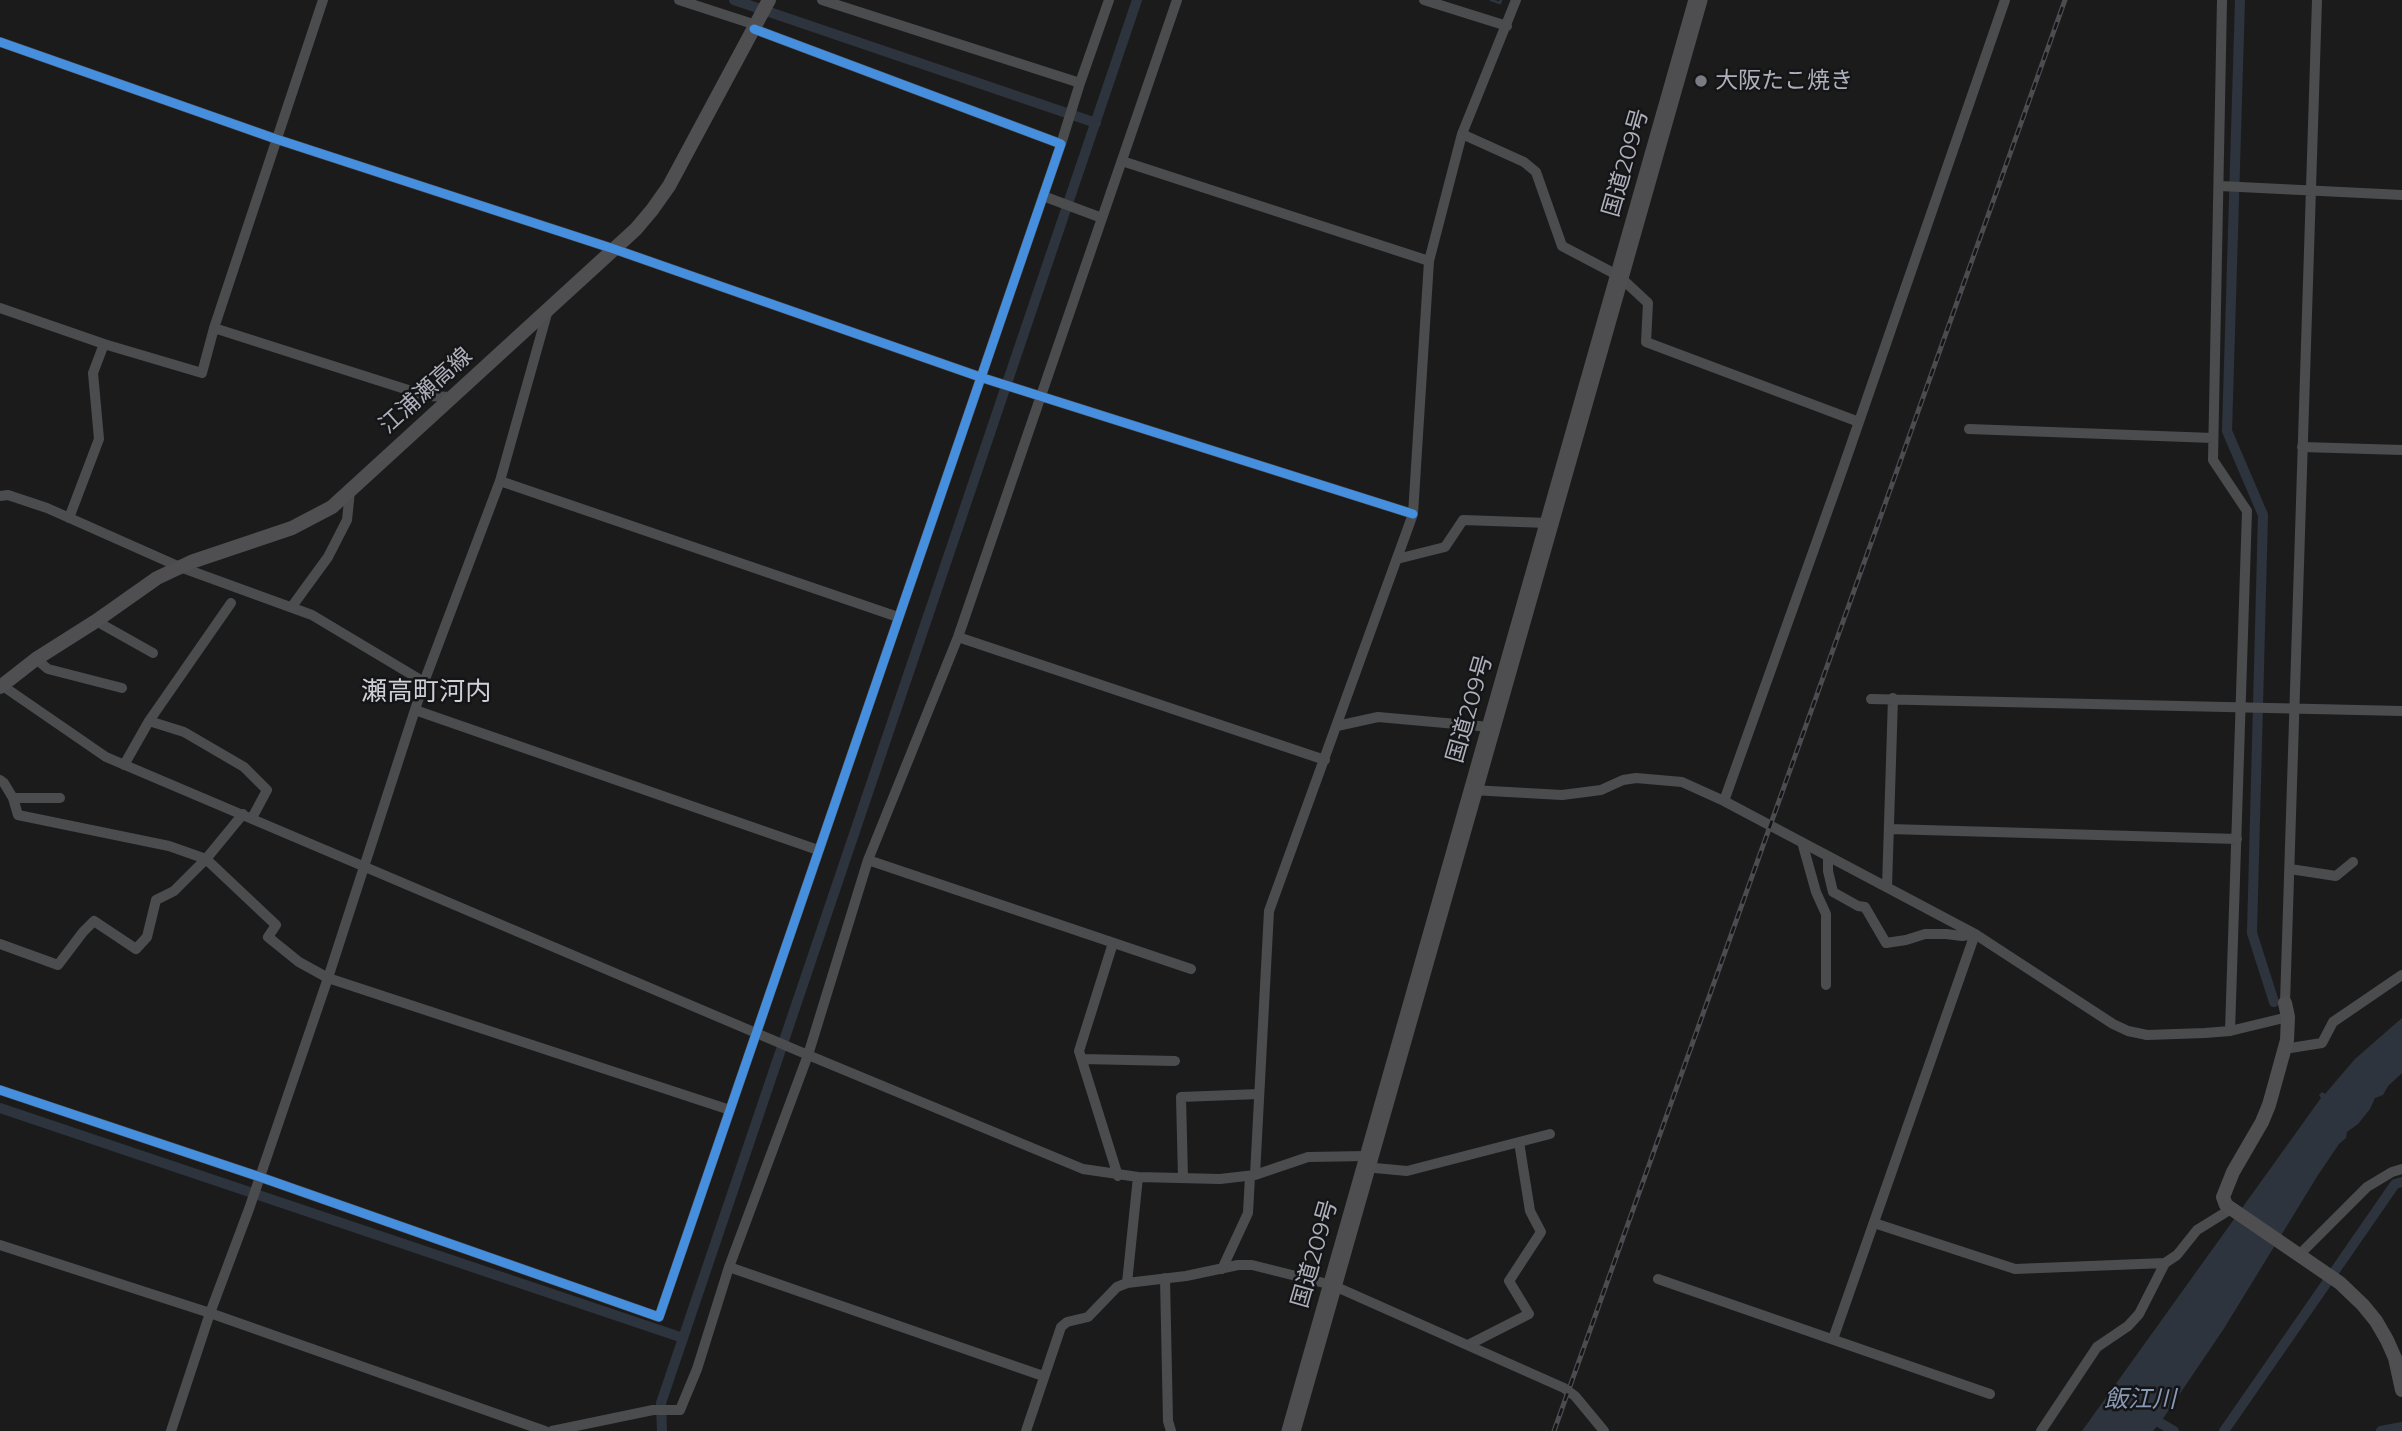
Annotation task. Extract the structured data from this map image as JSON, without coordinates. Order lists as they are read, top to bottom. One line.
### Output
{"streets":{"highway":["国道209号"],"main road":["江浦瀬高線"]},"districts":["瀬高町河内"],"water":["飯江川"],"places":["大阪たこ焼き"]}
